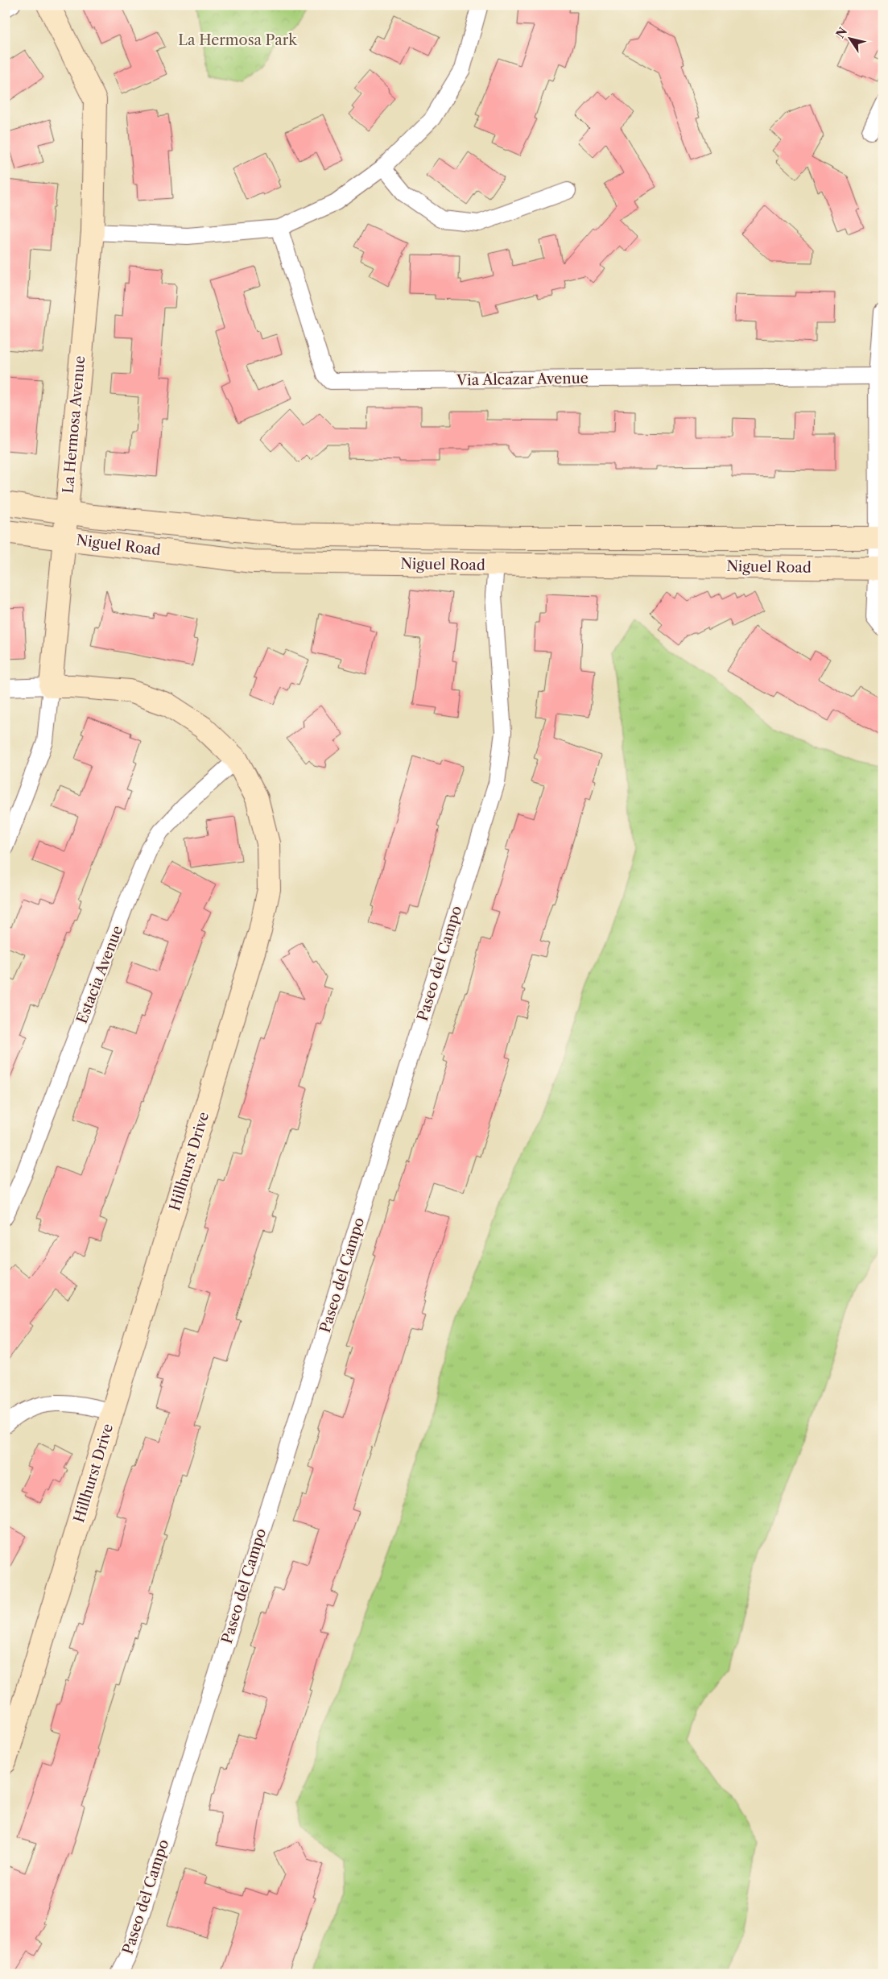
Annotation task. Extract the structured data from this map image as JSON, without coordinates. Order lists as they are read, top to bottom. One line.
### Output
{"streets":{"main road":["La Hermosa Avenue","Niguel Road","Hillhurst Drive"],"street":["Via Alcazar Avenue","Paseo del Campo","Estacia Avenue"]},"crossings":[["La Hermosa Avenue","Niguel Road"],["La Hermosa Avenue","Hillhurst Drive"],["Niguel Road","Paseo del Campo"],["Estacia Avenue","Hillhurst Drive"]],"parks":["La Hermosa Park"],"north":"top left"}
